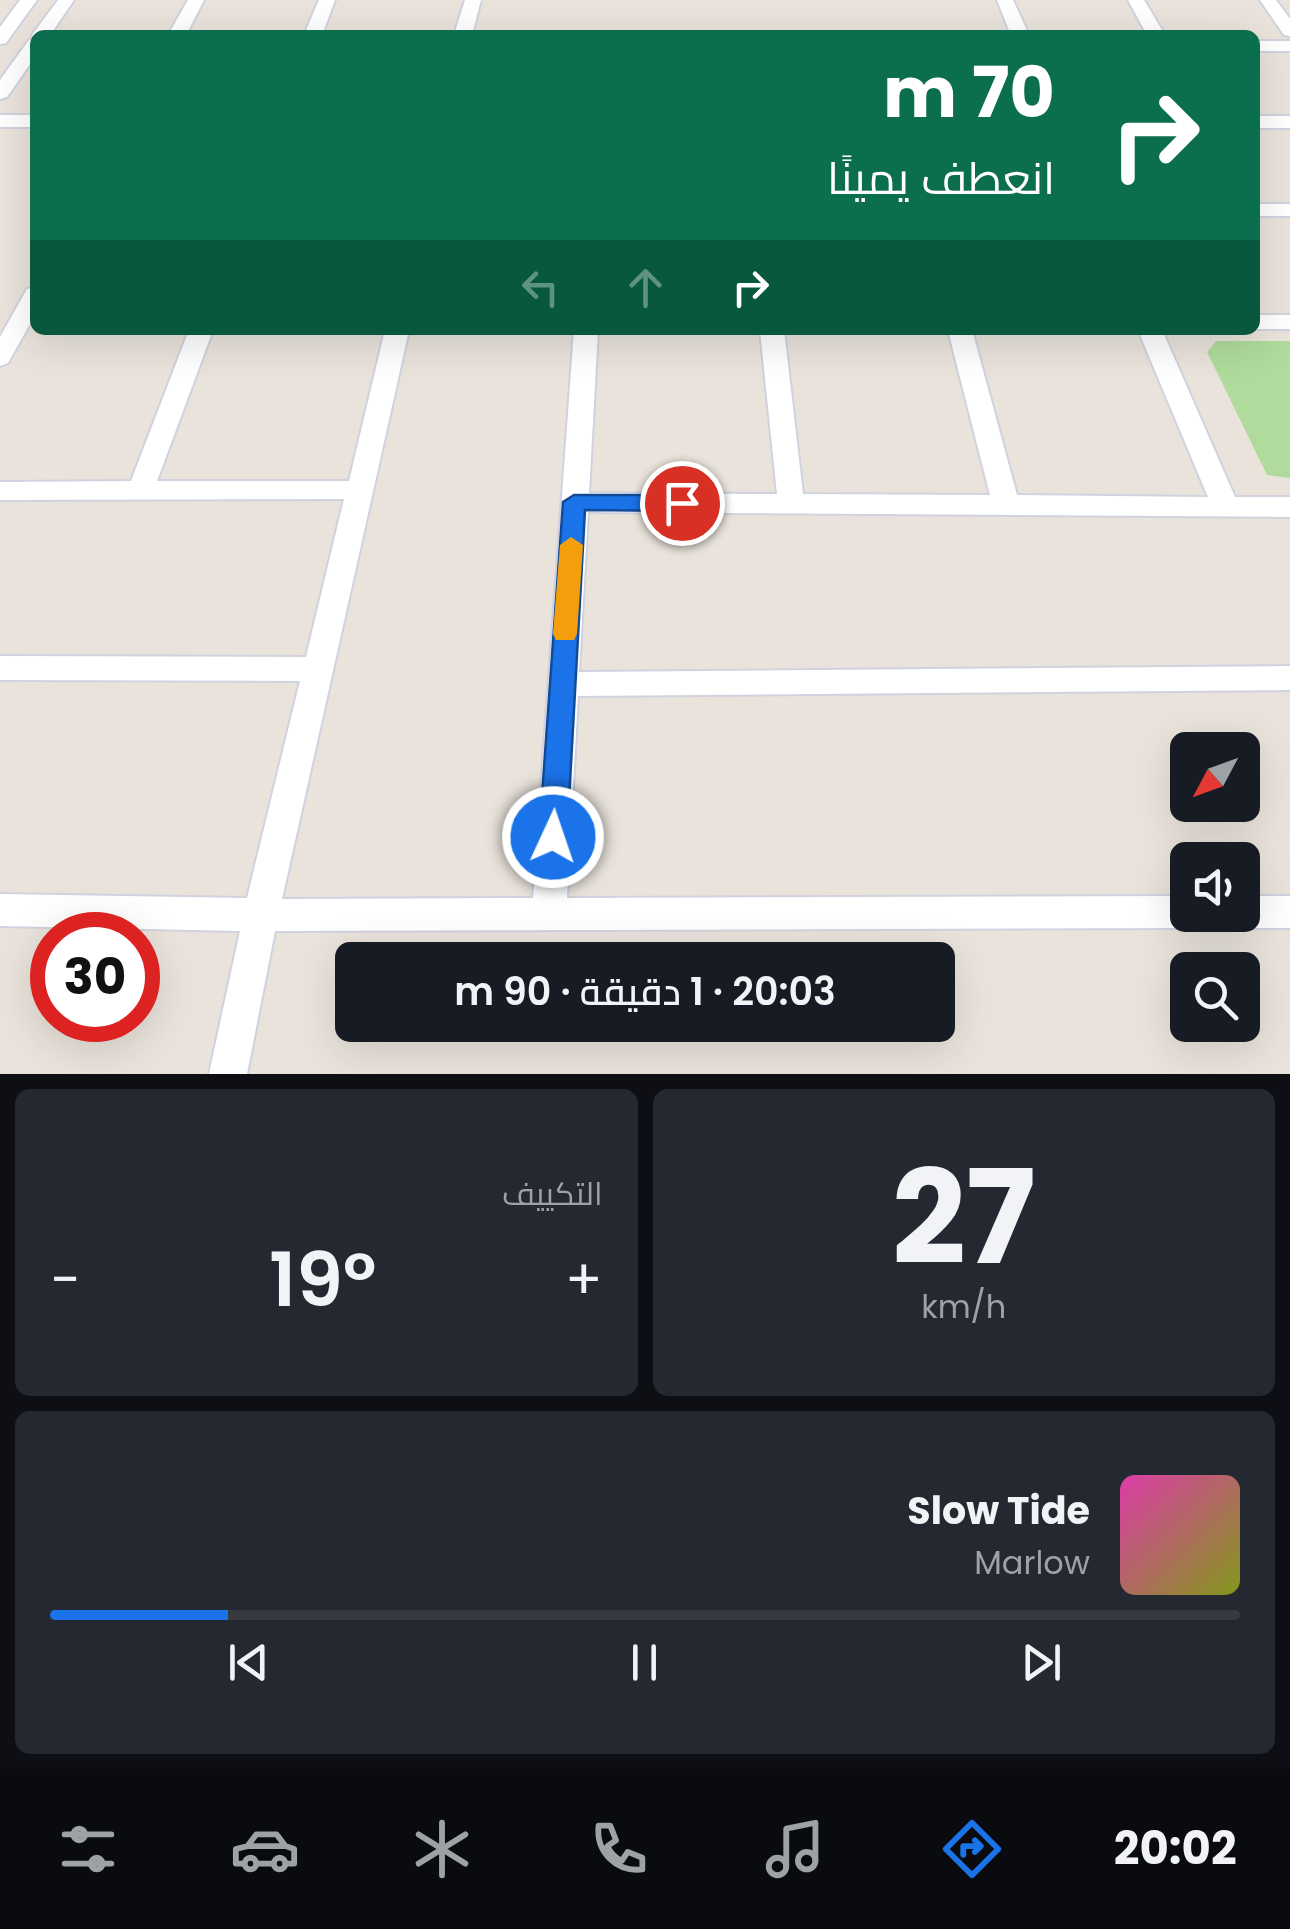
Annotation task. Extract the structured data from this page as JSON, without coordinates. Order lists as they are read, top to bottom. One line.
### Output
{"north":"bottom left","page":{"turn":["70 m","انعطف يمينًا"],"limit":"30","trip":"20:03 · 1 دقيقة · 90 m","tile":[["27","km/h"],"التكييف"],"heat":["−","19°","+"],"song":["Slow Tide","Marlow"],"tabs":"20:02"}}
